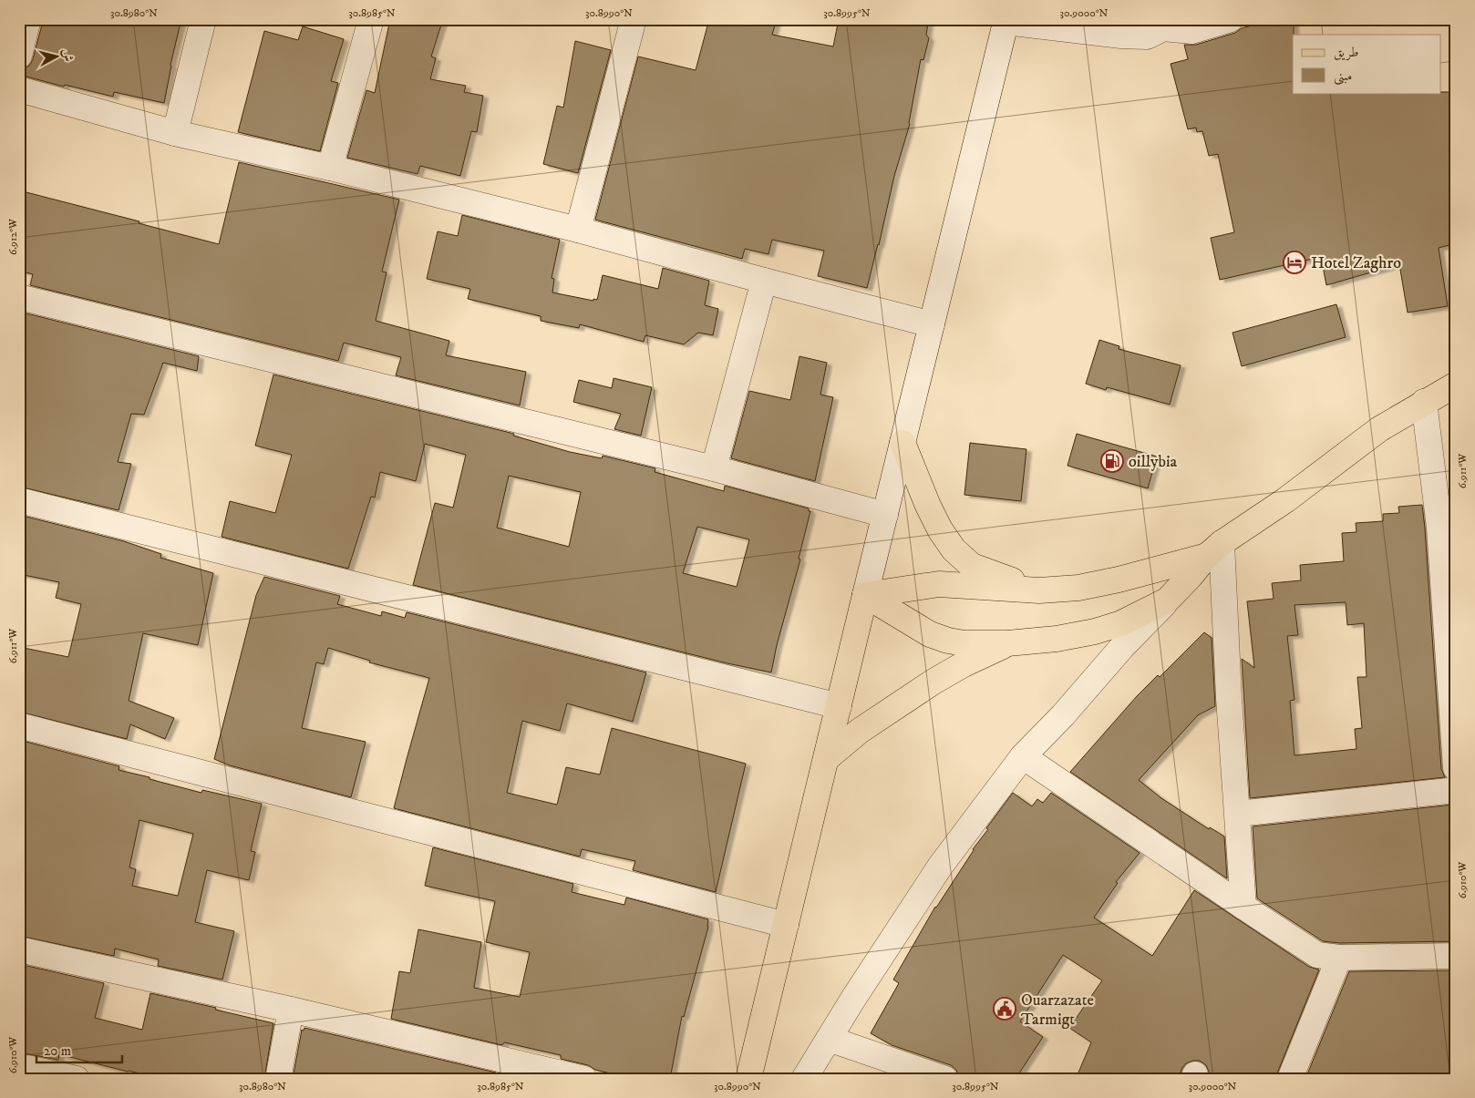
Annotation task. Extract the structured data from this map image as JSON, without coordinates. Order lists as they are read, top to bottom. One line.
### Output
{"places":{"hotel":["Hotel Zaghro"],"fuel station":["oillybia"],"public building":["Ouarzazate Tarmigt"]},"legend":["طريق","مبنى"],"scale_bar":"20 m","north":"right","coordinates":["30.8980°N","30.8985°N","30.8990°N","30.8995°N","30.9000°N","6.912°W","6.911°W","6.910°W"]}
